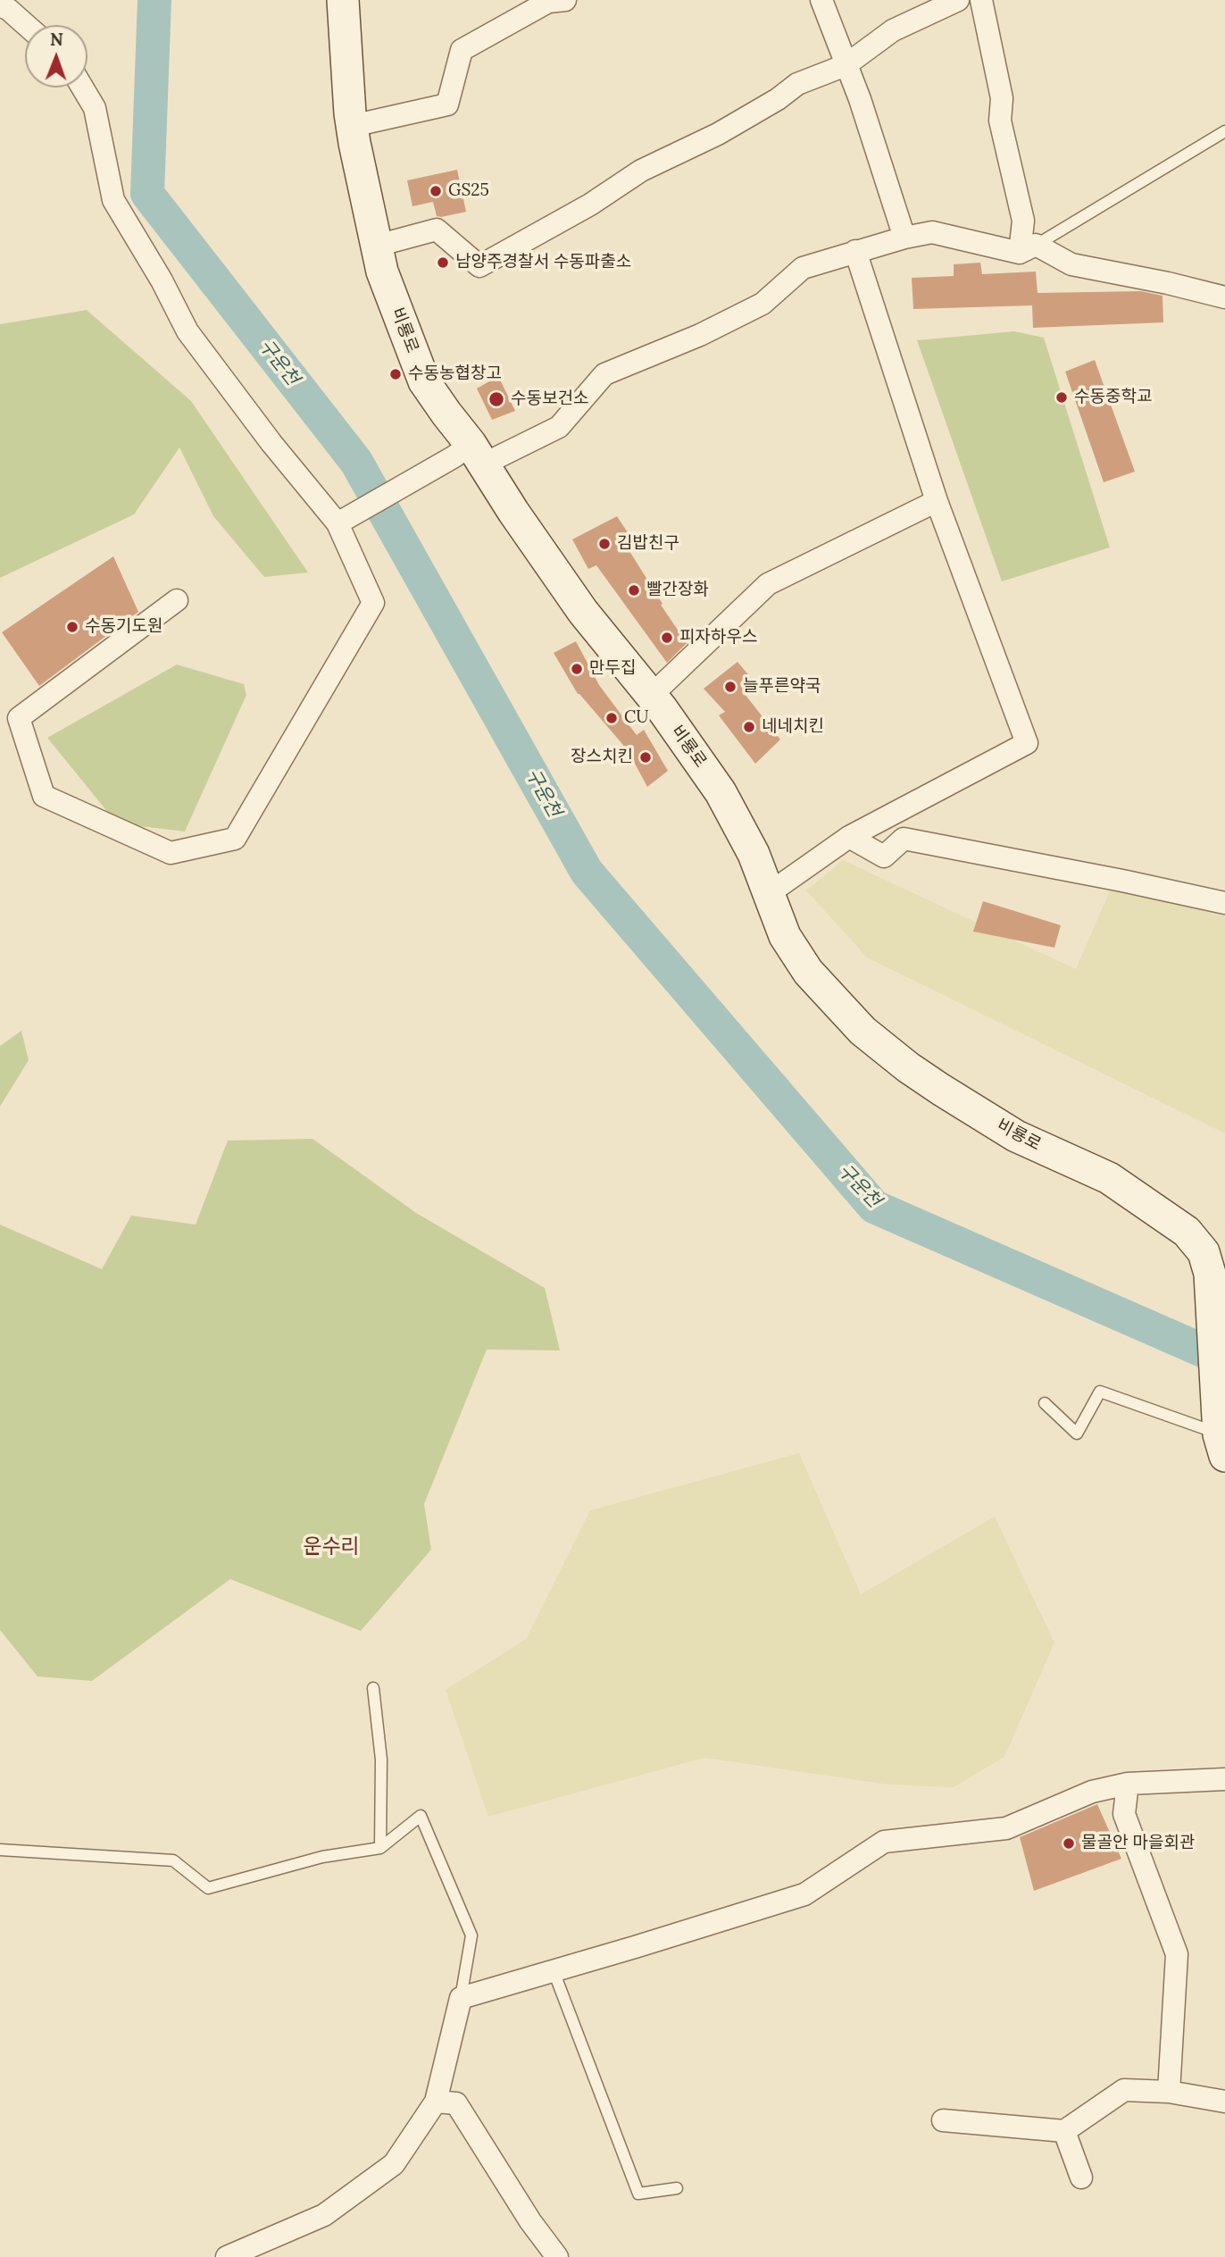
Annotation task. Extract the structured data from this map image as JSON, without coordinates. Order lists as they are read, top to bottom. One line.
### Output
{"streets":{"main road":["비룡로"]},"districts":["운수리"],"water":["구운천"],"places":["GS25","남양주경찰서 수동파출소","수동농협창고","수동중학교","수동보건소","김밥친구","빨간장화","수동기도원","피자하우스","만두집","늘푸른약국","CU","네네치킨","장스치킨","물골안 마을회관"],"north":"top"}
